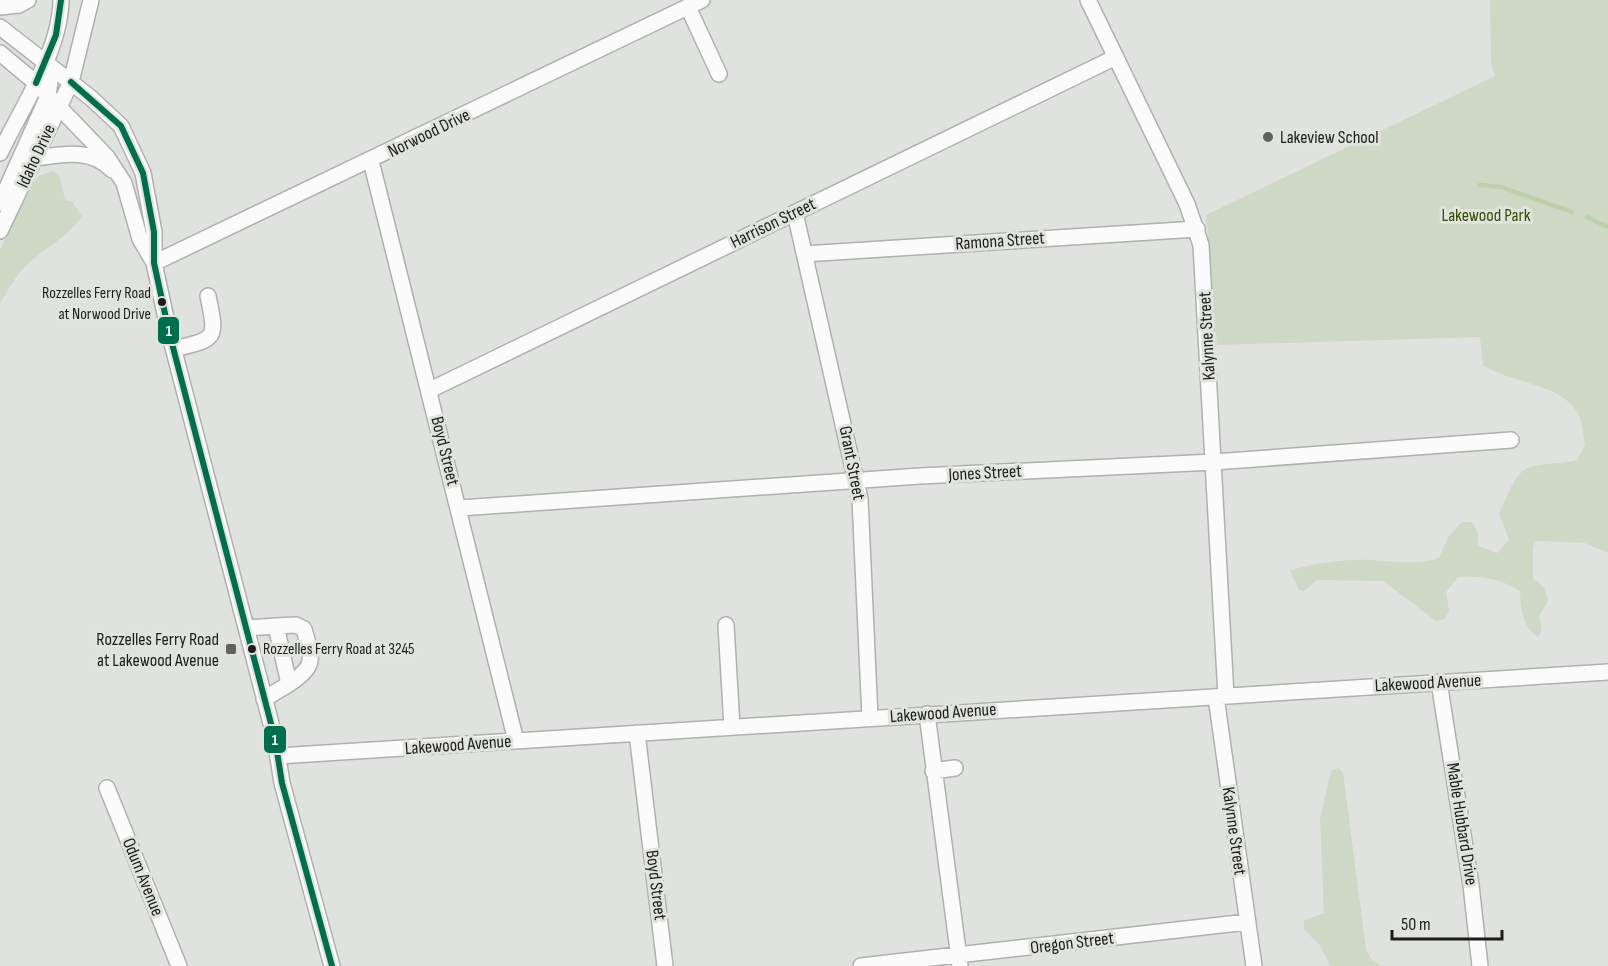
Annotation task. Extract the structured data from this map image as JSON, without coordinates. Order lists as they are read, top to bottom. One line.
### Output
{"streets":{"street":["Norwood Drive","Idaho Drive","Harrison Street","Ramona Street","Kalynne Street","Boyd Street","Grant Street","Jones Street","Lakewood Avenue","Mable Hubbard Drive","Odum Avenue","Oregon Street"]},"crossings":[["Norwood Drive","Boyd Street"],["Harrison Street","Kalynne Street"],["Harrison Street","Boyd Street"],["Harrison Street","Grant Street"],["Ramona Street","Kalynne Street"],["Ramona Street","Grant Street"],["Kalynne Street","Jones Street"],["Kalynne Street","Lakewood Avenue"],["Kalynne Street","Oregon Street"],["Boyd Street","Jones Street"],["Boyd Street","Lakewood Avenue"],["Grant Street","Jones Street"],["Grant Street","Lakewood Avenue"],["Lakewood Avenue","Mable Hubbard Drive"]],"parks":["Lakewood Park"],"places":{"other":["Lakeview School","Rozzelles Ferry Road at Norwood Drive","Rozzelles Ferry Road at 3245"],"transit":["Rozzelles Ferry Road at Lakewood Avenue"]},"lines":["transit line 1"],"scale_bar":"50 m"}
